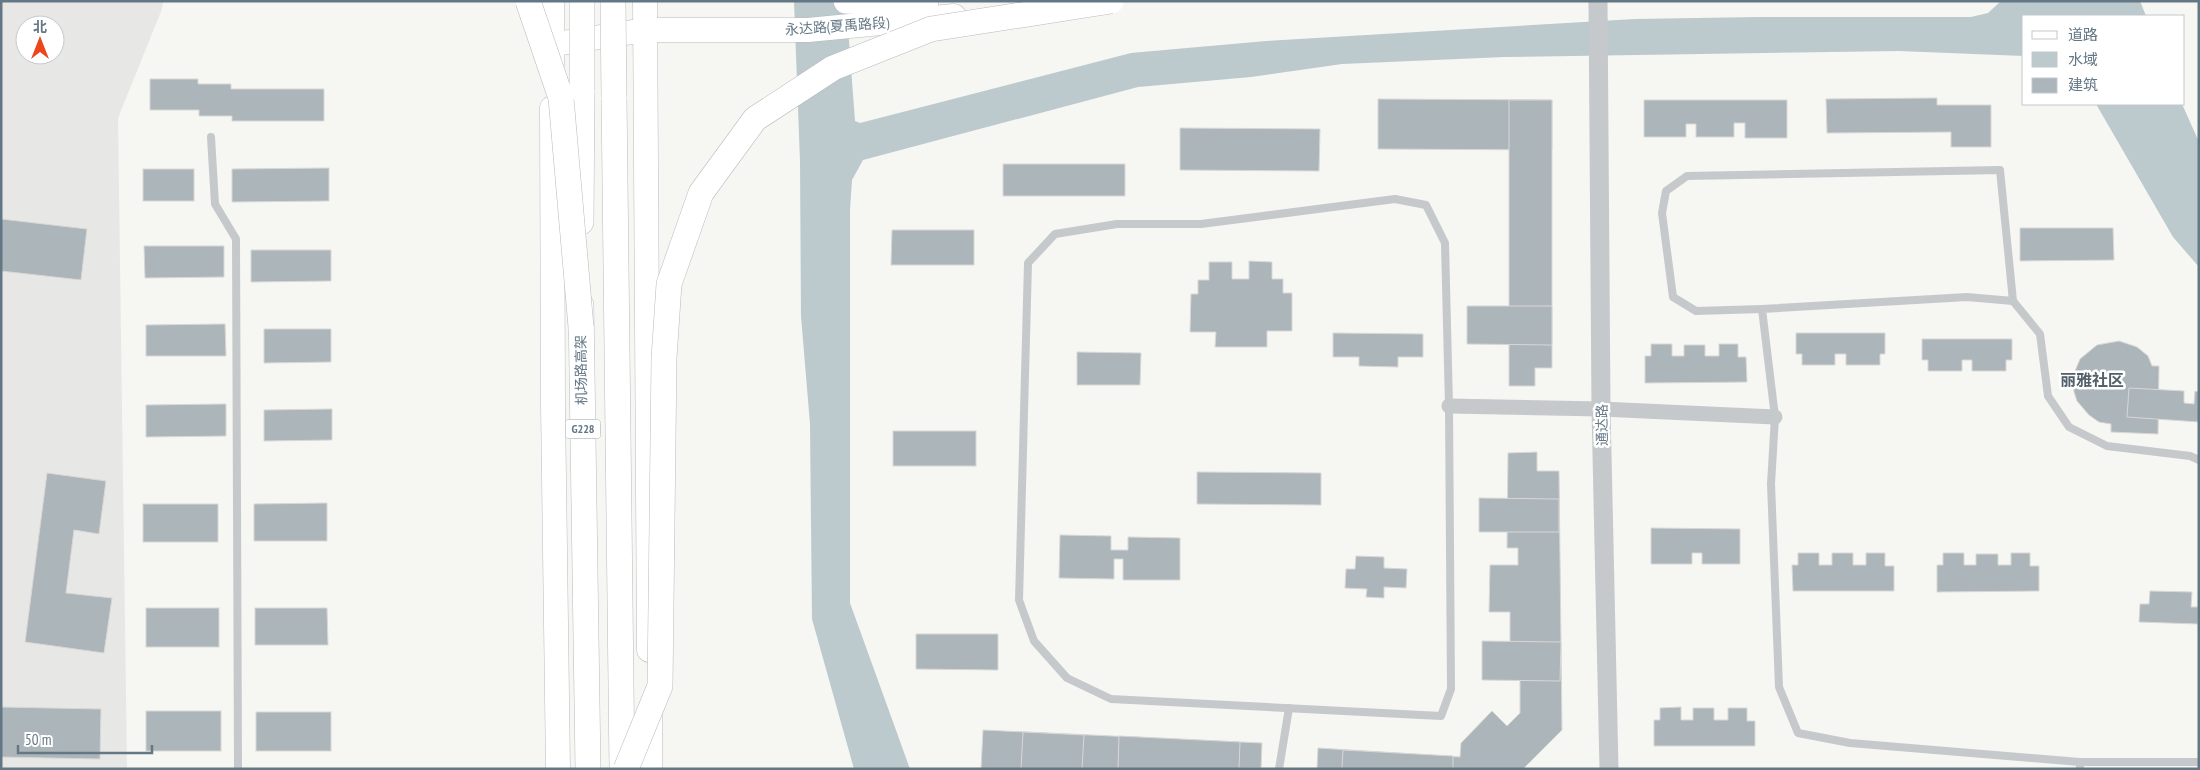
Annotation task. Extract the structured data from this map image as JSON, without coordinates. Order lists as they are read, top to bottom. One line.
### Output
{"streets":{"highway":["机场路高架","G228"],"main road":["永达路(夏禹路段)"],"street":["通达路"]},"districts":["丽雅社区"],"legend":["道路","水域","建筑"],"scale_bar":"50 m","north":"top"}
